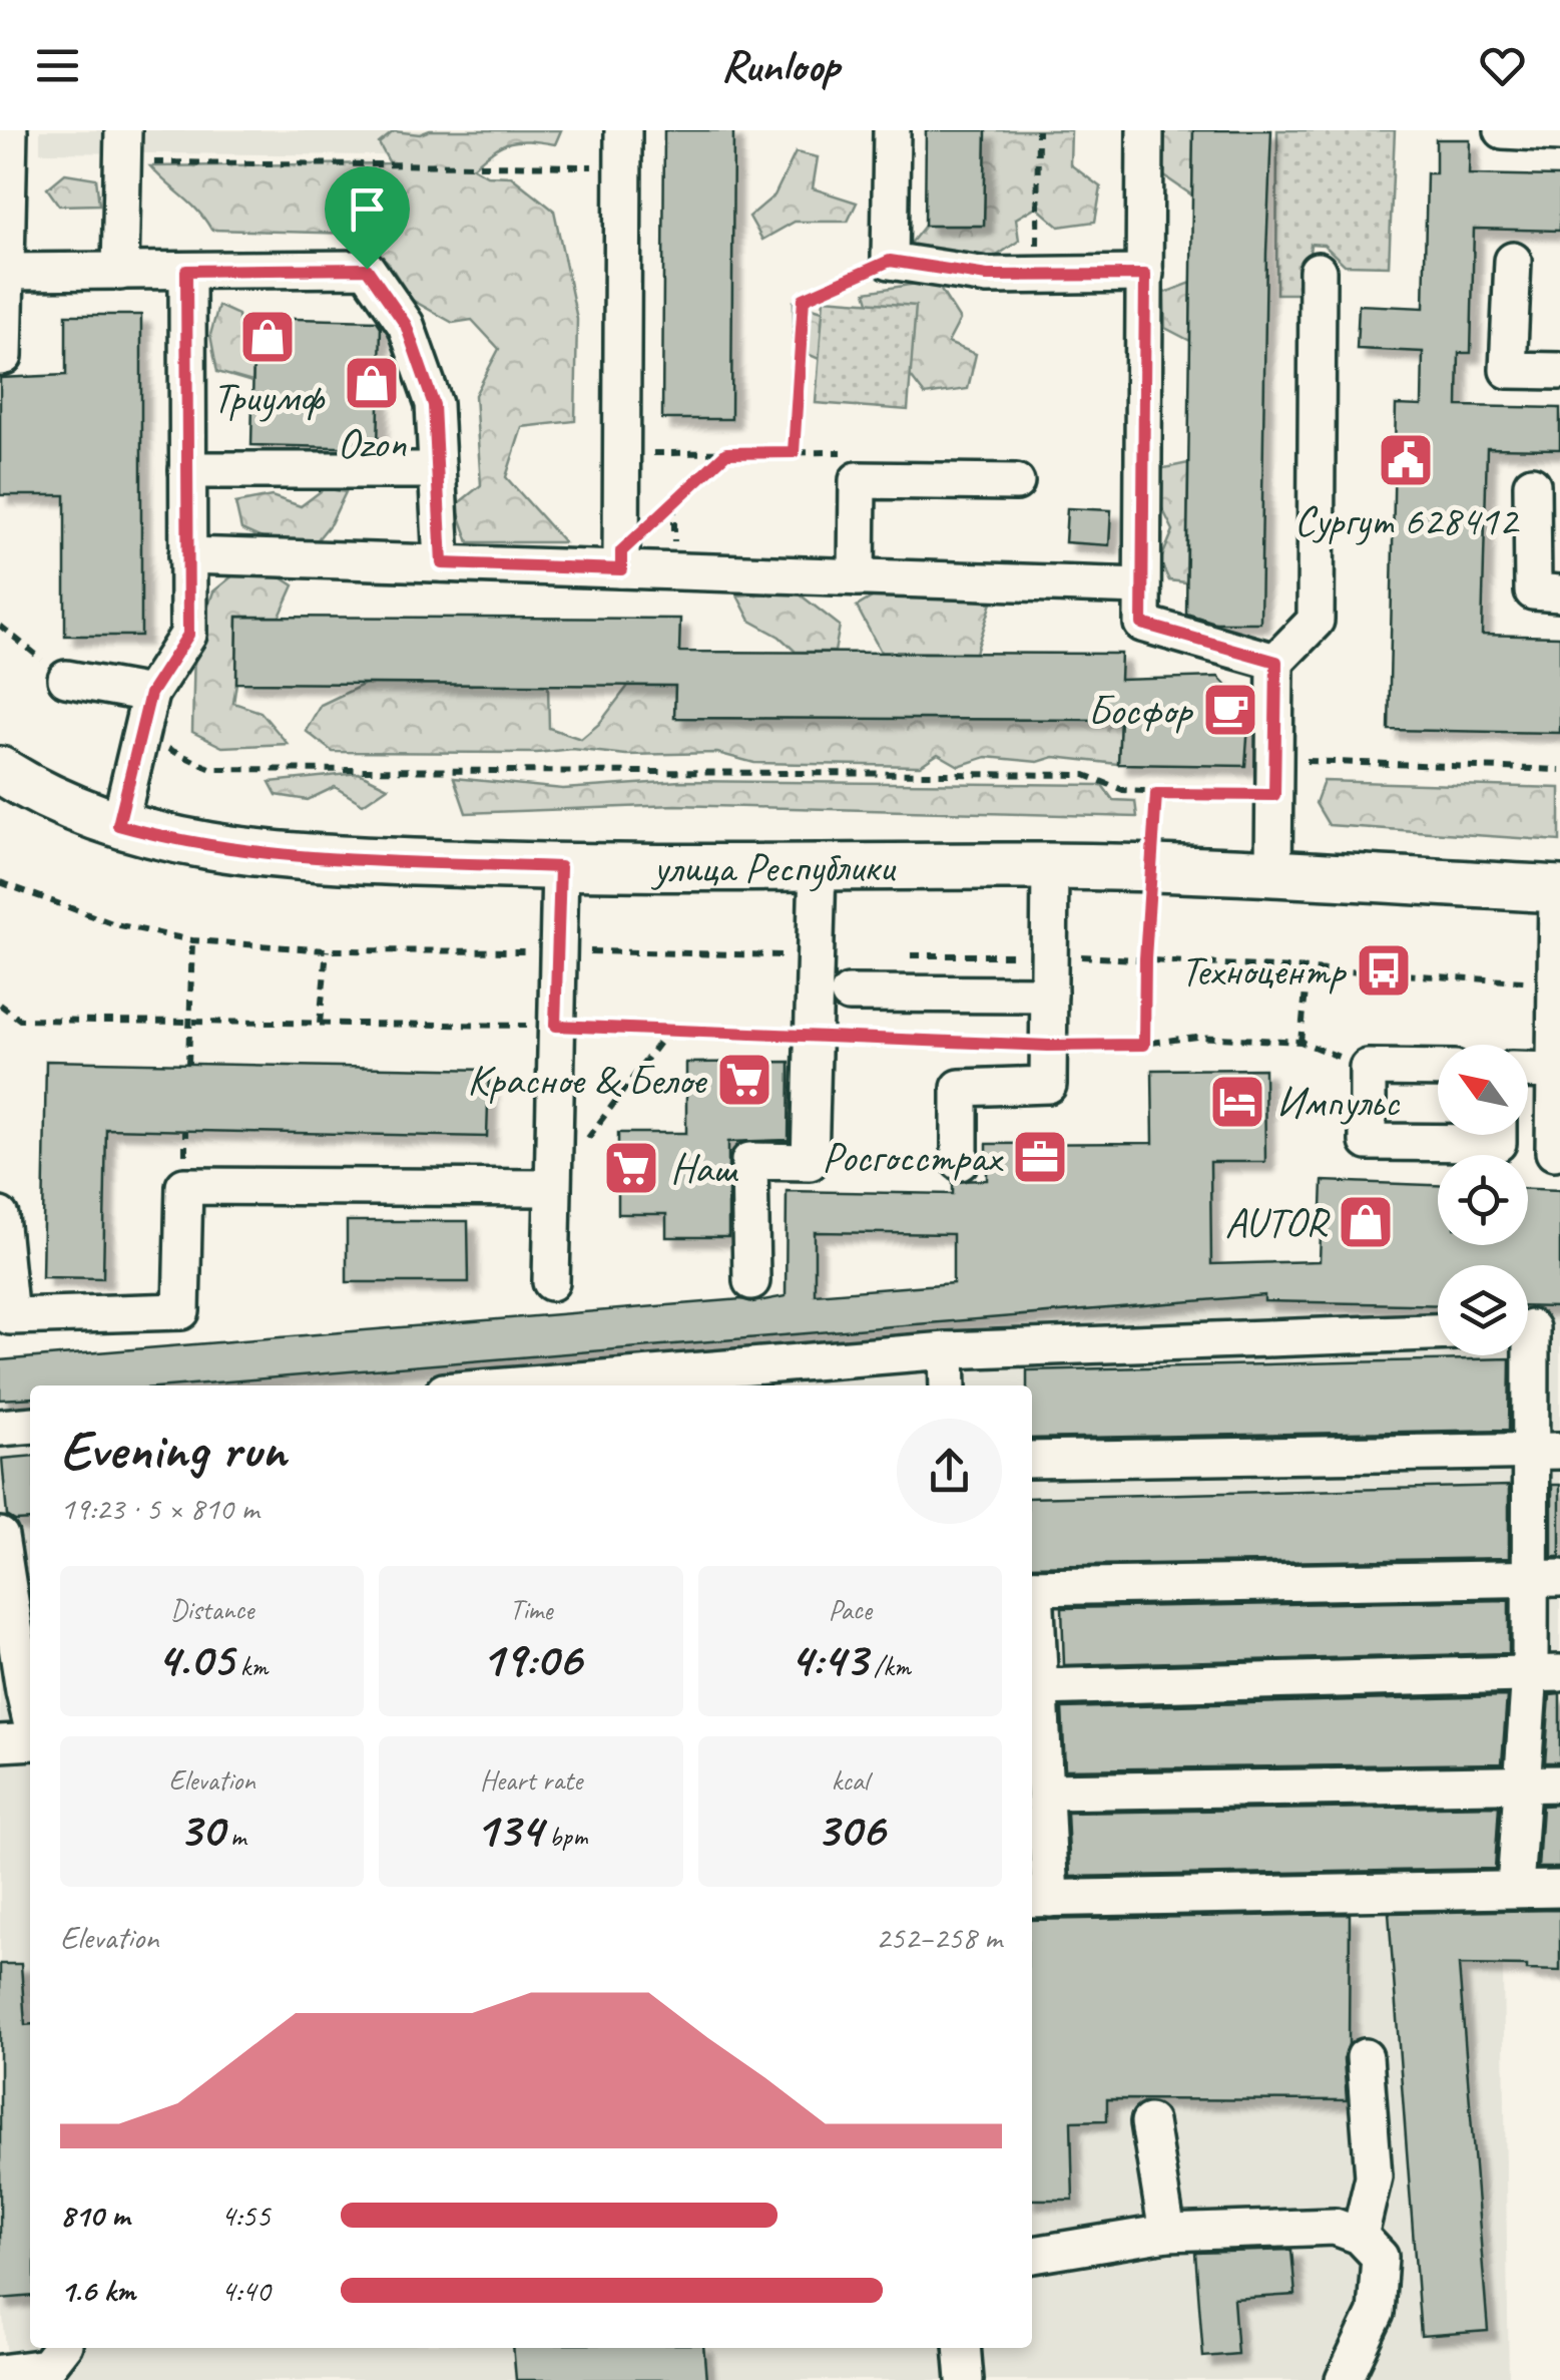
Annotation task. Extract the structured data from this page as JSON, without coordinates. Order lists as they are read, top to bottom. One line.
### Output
{"streets":{"main road":["улица Республики"]},"places":{"shop":["Триумф","Ozon","AUTOR"],"public building":["Сургут 628412"],"cafe":["Босфор"],"bus stop":["Техноцентр"],"supermarket":["Красное & Белое","Наш"],"hotel":["Импульс"],"office":["Росгосстрах"]},"north":"top left","page":{"header":"Runloop","heading":["Evening run","19:23 · 5 × 810 m"],"stats":[["Distance","4.05 km"],["Time","19:06"],["Pace","4:43 /km"],["Elevation","30 m"],["Heart rate","134 bpm"],["kcal","306"]],"chart":["Elevation","252–258 m"],"list":[{"name":"810 m","note":"4:55"},{"name":"1.6 km","note":"4:40"}]}}
